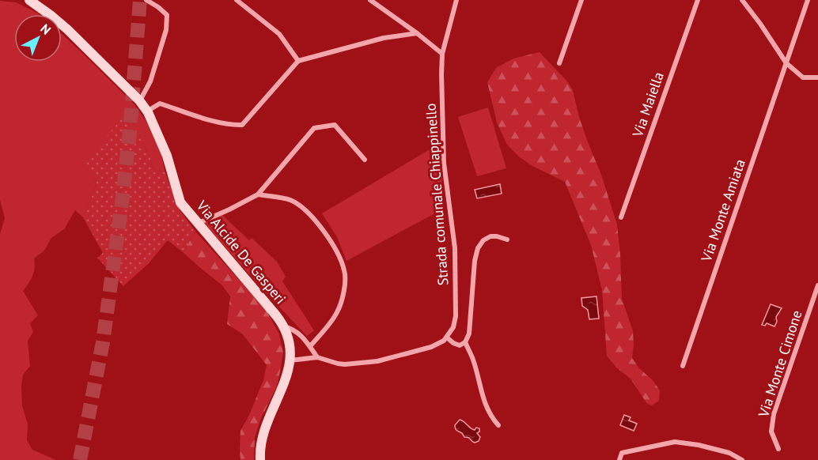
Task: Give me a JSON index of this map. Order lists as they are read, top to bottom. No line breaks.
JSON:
{"streets":{"street":["Via Maiella","Strada comunale Chiappinello","Via Monte Amiata","Via Alcide De Gasperi","Via Monte Cimone"]},"north":"top right"}
